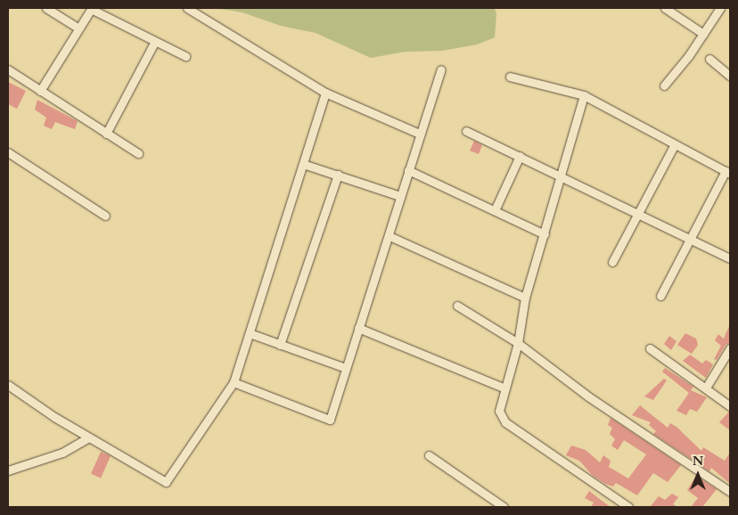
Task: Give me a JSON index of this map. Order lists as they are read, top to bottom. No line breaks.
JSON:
{"north":"top"}
